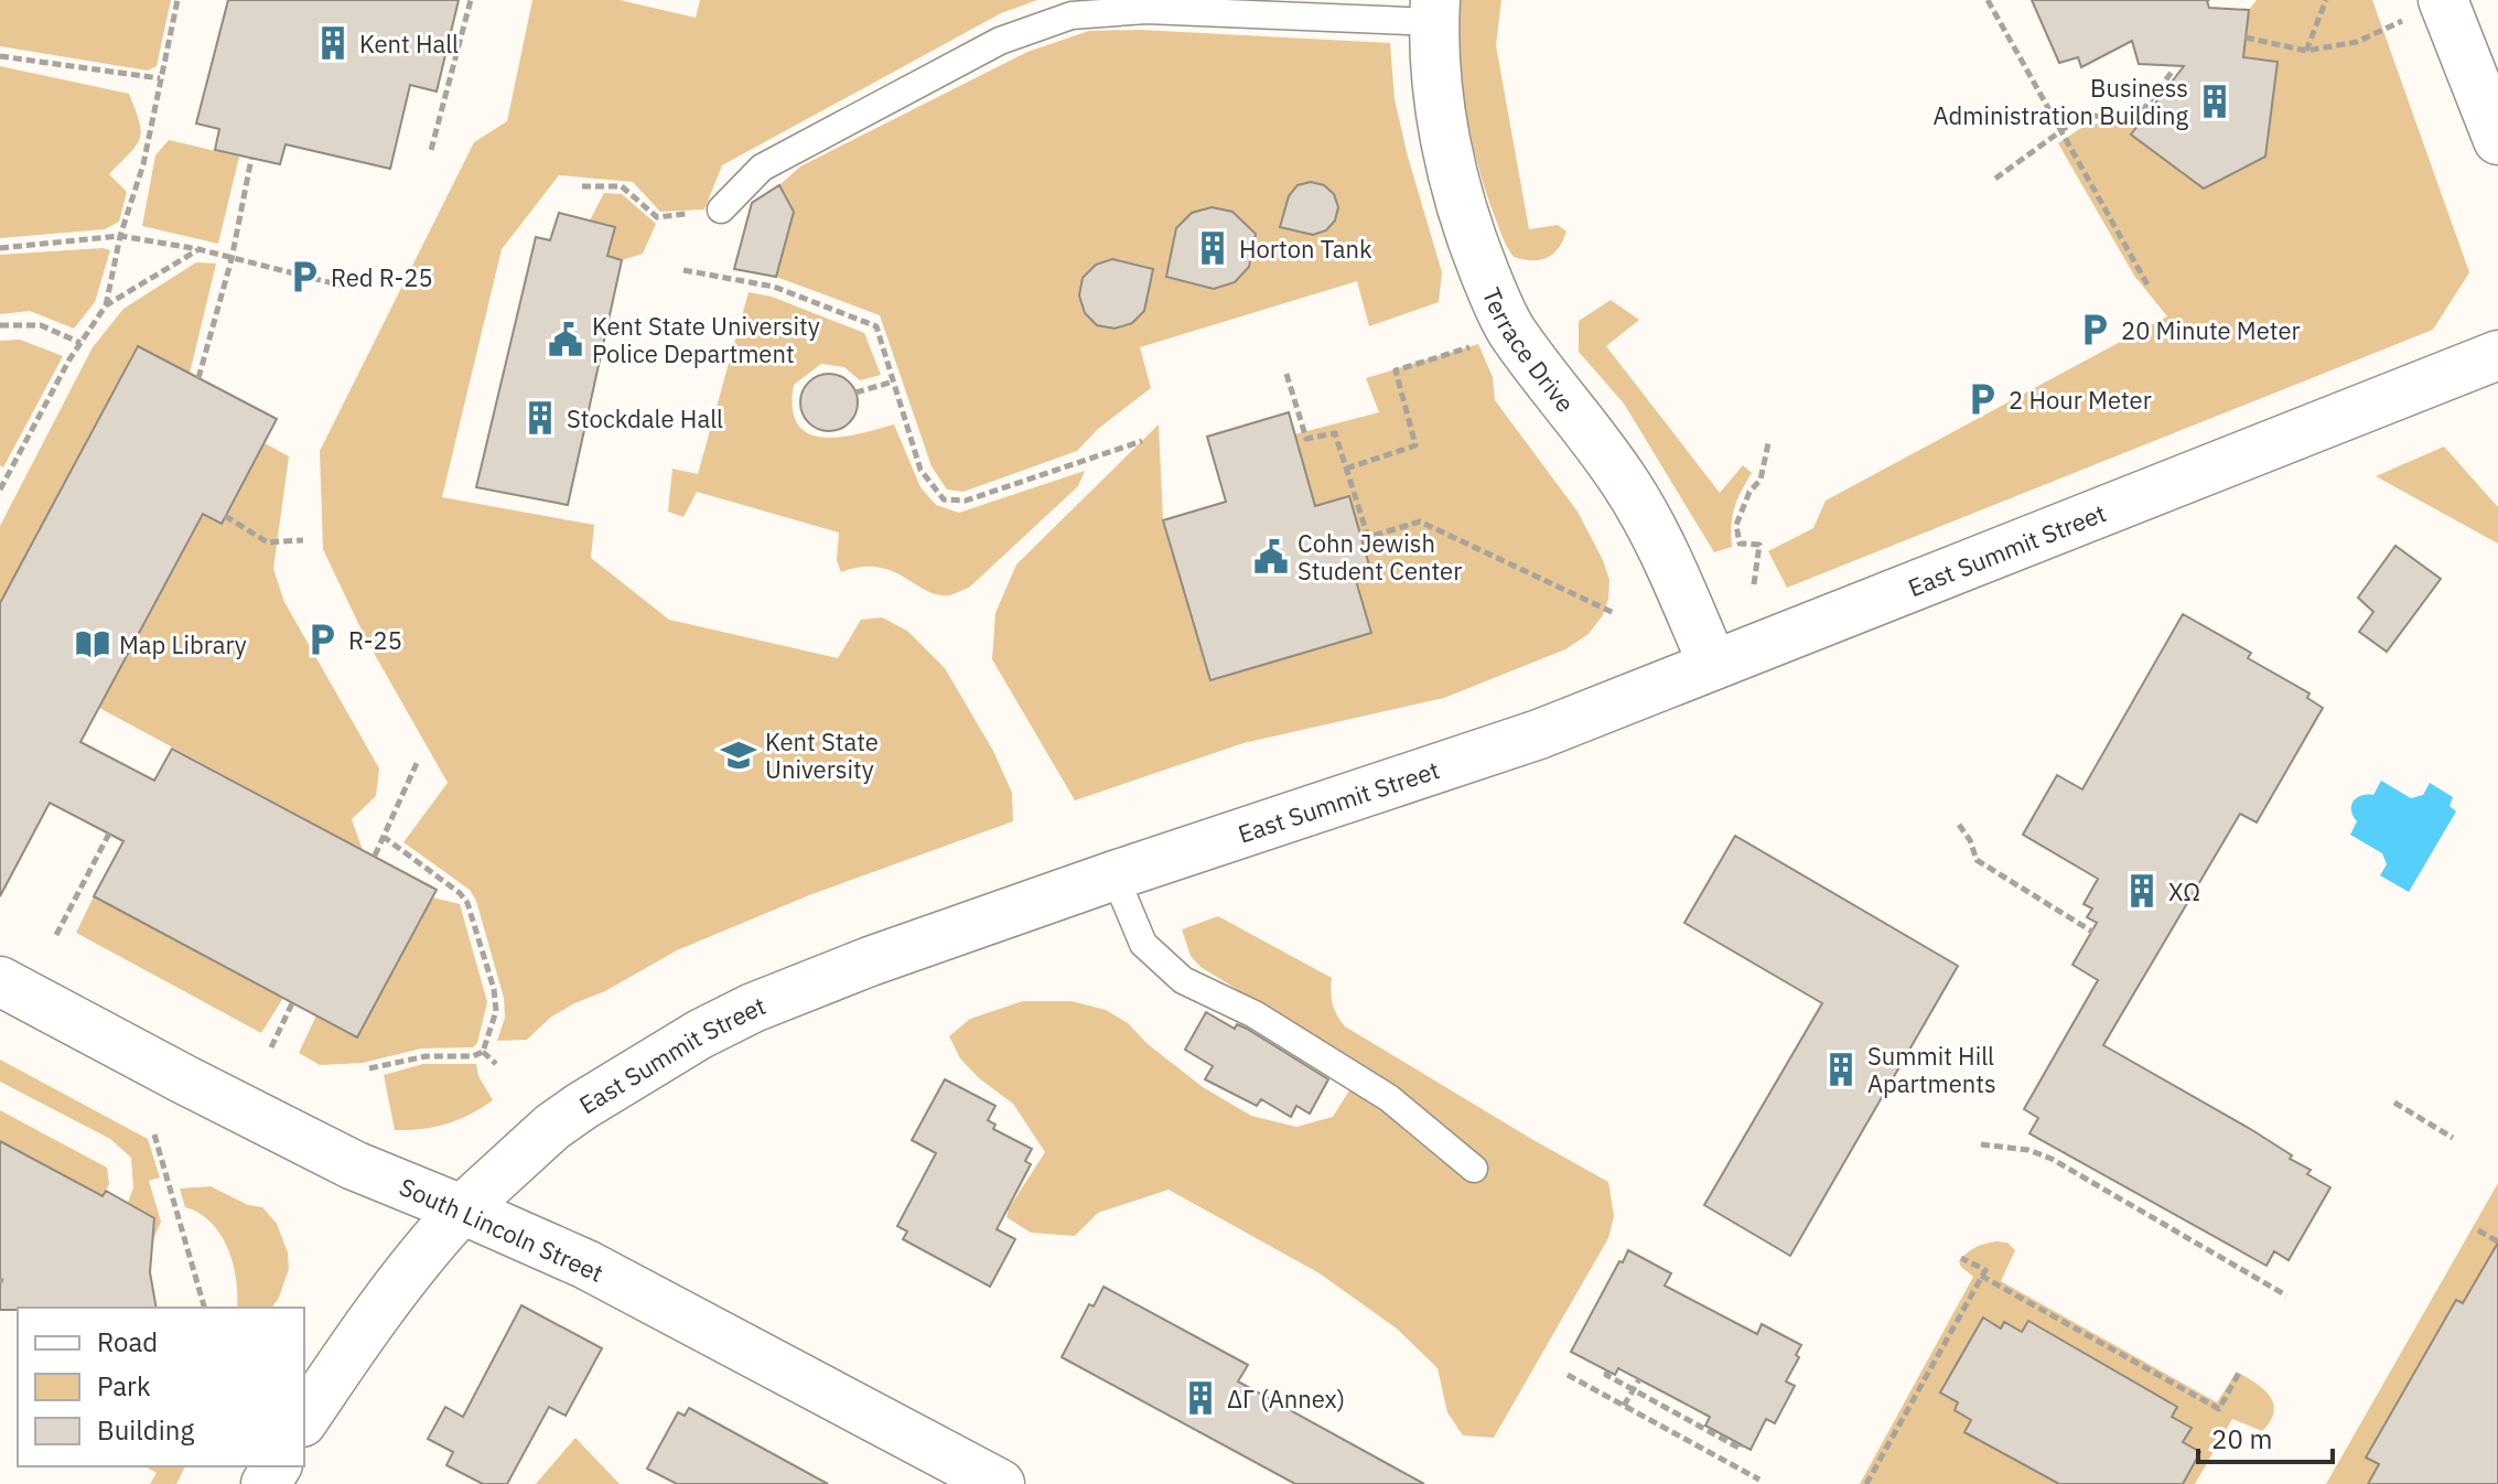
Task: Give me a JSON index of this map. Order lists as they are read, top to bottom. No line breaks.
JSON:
{"streets":{"main road":["Terrace Drive","East Summit Street","South Lincoln Street"]},"crossings":[["Terrace Drive","East Summit Street"],["East Summit Street","South Lincoln Street"]],"places":{"building":["Kent Hall","Business Administration Building","Horton Tank","Stockdale Hall","ΧΩ","Summit Hill Apartments","ΔΓ (Annex)"],"parking":["Red R-25","20 Minute Meter","2 Hour Meter","R-25"],"public building":["Kent State University Police Department","Cohn Jewish Student Center"],"library":["Map Library"],"school or university":["Kent State University"]},"legend":["Road","Park","Building"],"scale_bar":"20 m"}
